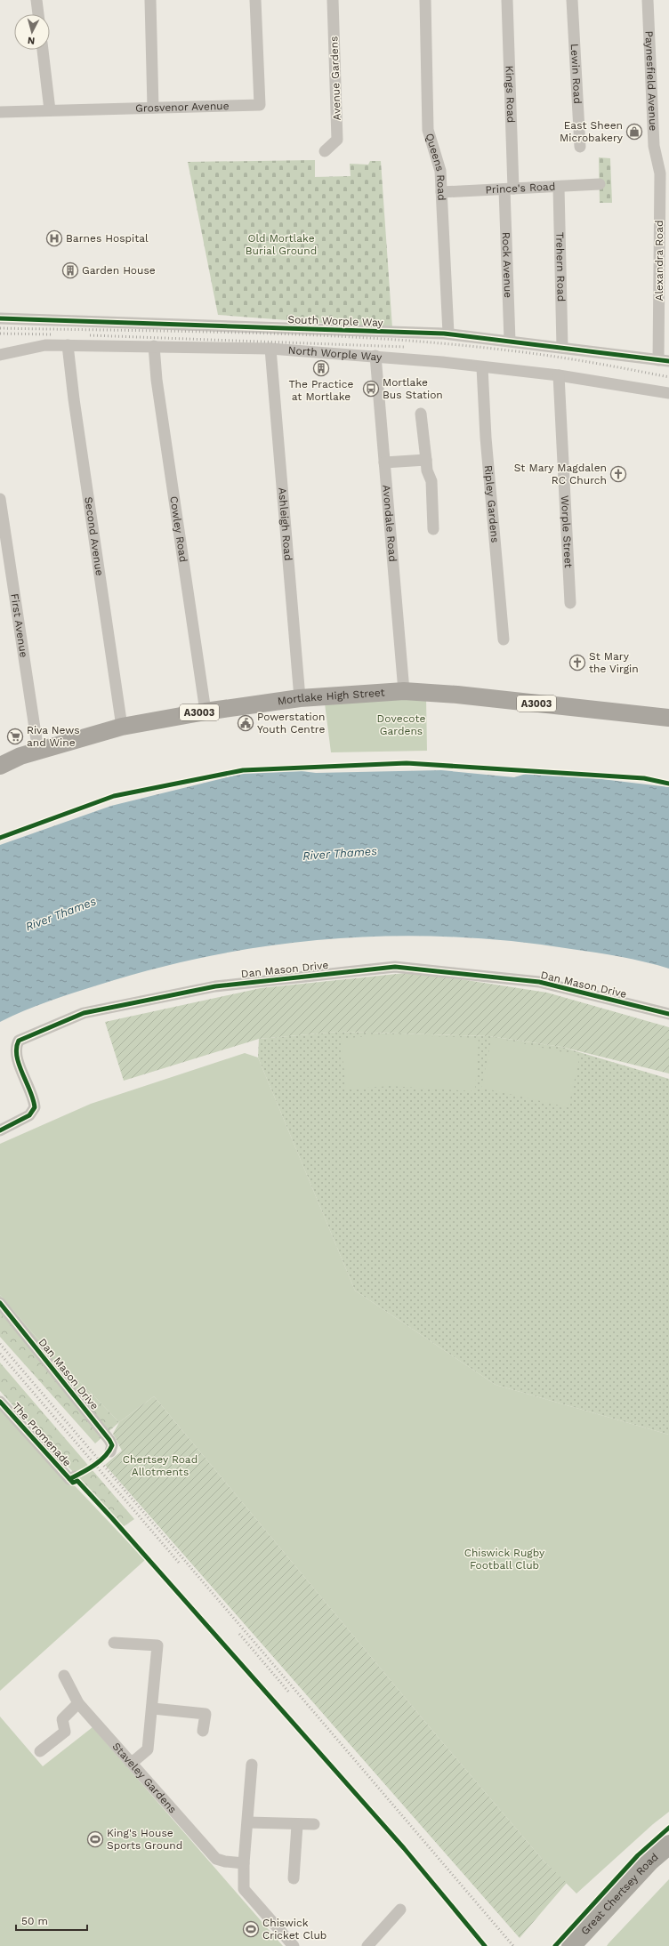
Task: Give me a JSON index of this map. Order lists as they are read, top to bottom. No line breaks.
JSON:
{"streets":{"highway":["Great Chertsey Road"],"main road":["Mortlake High Street","A3003"],"street":["Lewin Road","Avenue Gardens","Paynesfield Avenue","Kings Road","Grosvenor Avenue","Queens Road","Prince's Road","Alexandra Road","Rock Avenue","Trehern Road","South Worple Way","North Worple Way","Ripley Gardens","Avondale Road","Ashleigh Road","Cowley Road","Worple Street","Second Avenue","First Avenue","Dan Mason Drive","The Promenade","Staveley Gardens"]},"crossings":[["Paynesfield Avenue","Alexandra Road"],["Kings Road","Prince's Road"],["Kings Road","Rock Avenue"],["Queens Road","Prince's Road"],["Queens Road","South Worple Way"],["Prince's Road","Rock Avenue"],["Prince's Road","Trehern Road"],["Alexandra Road","South Worple Way"],["Rock Avenue","South Worple Way"],["Trehern Road","South Worple Way"],["North Worple Way","Ripley Gardens"],["North Worple Way","Avondale Road"],["North Worple Way","Ashleigh Road"],["North Worple Way","Cowley Road"],["North Worple Way","Worple Street"],["North Worple Way","Second Avenue"],["Avondale Road","Mortlake High Street"],["Ashleigh Road","Mortlake High Street"],["Cowley Road","Mortlake High Street"],["Second Avenue","Mortlake High Street"],["First Avenue","Mortlake High Street"]],"water":["River Thames"],"parks":["Old Mortlake Burial Ground","Dovecote Gardens","Chertsey Road Allotments","Chiswick Rugby Football Club"],"places":{"shop":["East Sheen Microbakery"],"hospital":["Barnes Hospital"],"building":["Garden House","The Practice at Mortlake"],"bus stop":["Mortlake Bus Station"],"church":["St Mary Magdalen RC Church","St Mary the Virgin"],"public building":["Powerstation Youth Centre"],"supermarket":["Riva News and Wine"],"sports":["King's House Sports Ground","Chiswick Cricket Club"]},"scale_bar":"50 m","north":"bottom"}
